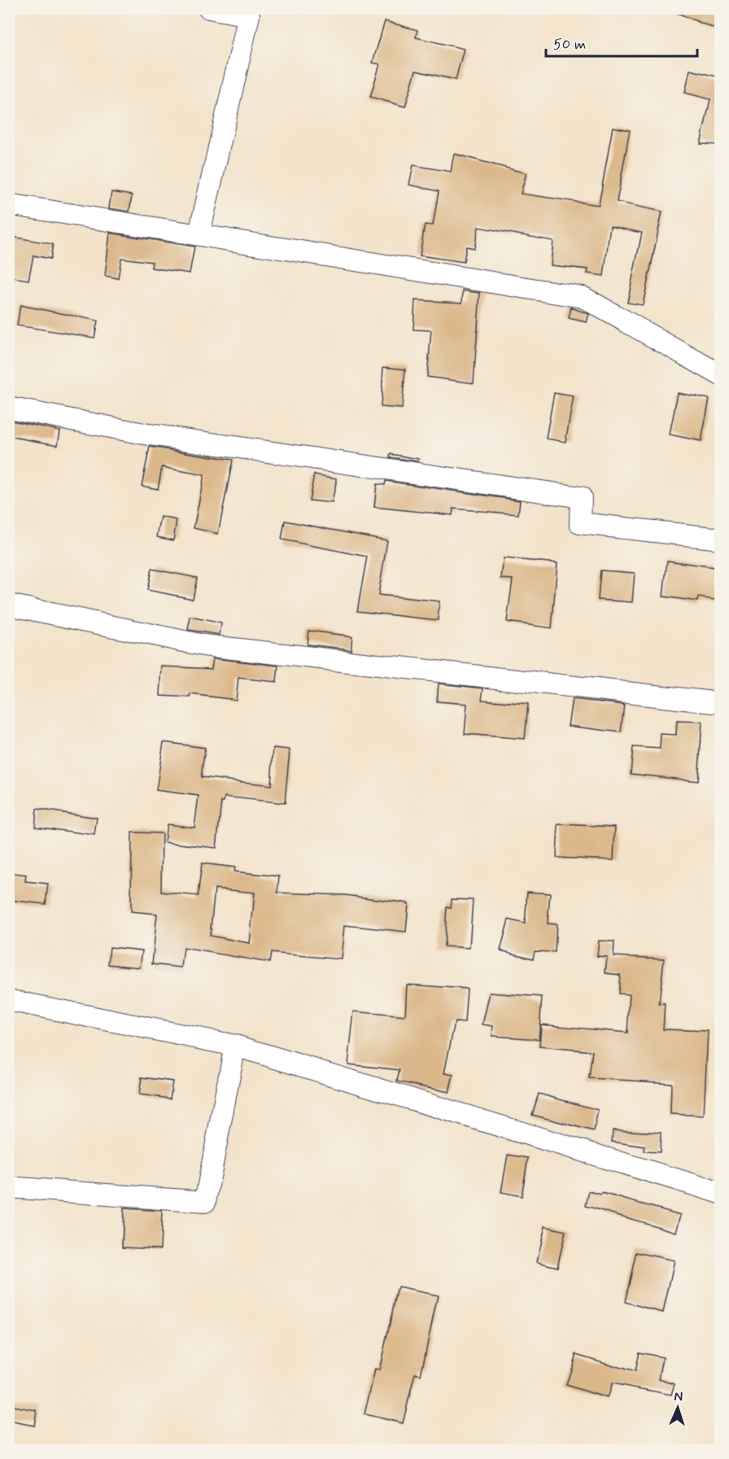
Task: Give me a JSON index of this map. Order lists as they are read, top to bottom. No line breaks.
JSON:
{"scale_bar":"50 m","north":"top"}
